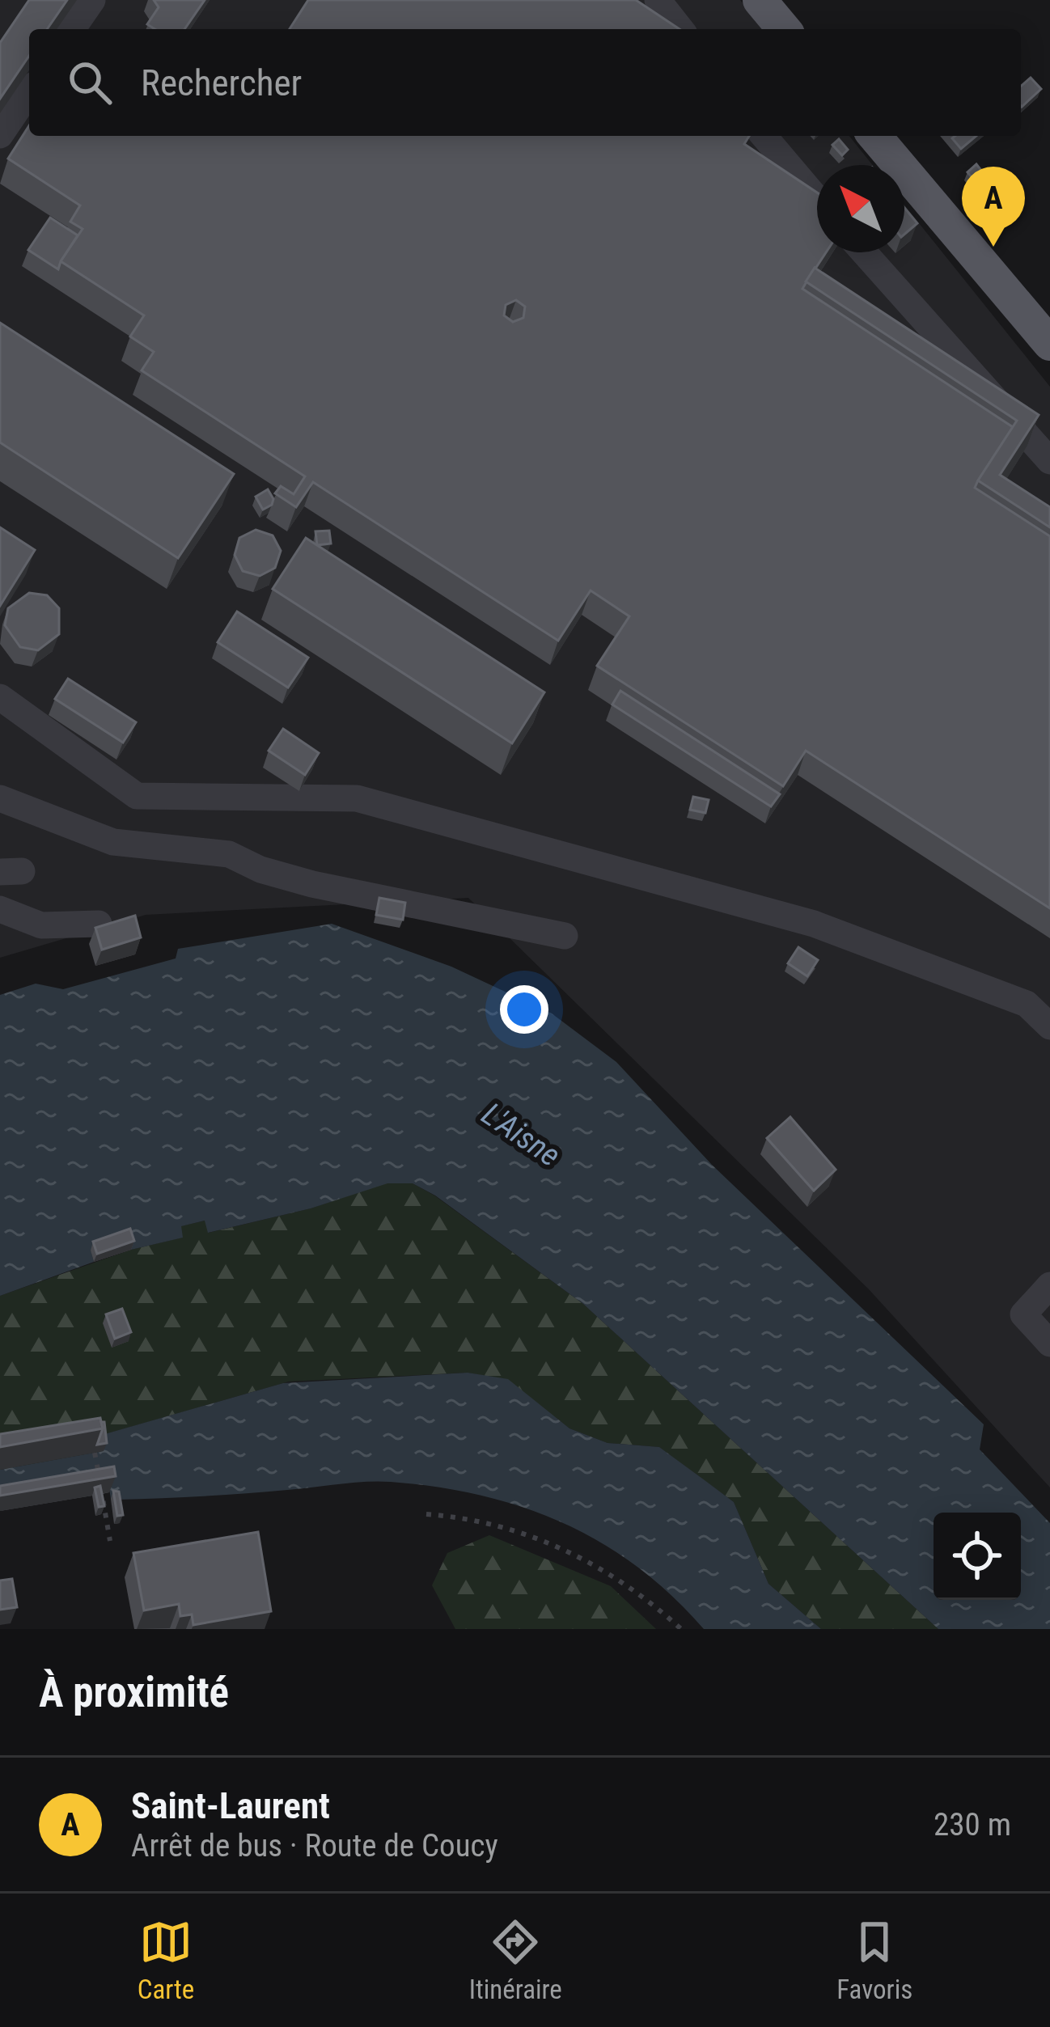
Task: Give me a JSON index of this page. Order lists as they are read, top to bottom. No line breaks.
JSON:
{"water":["L'Aisne"],"north":"top left","page":{"search":"Rechercher","pins":"A","heading":"À proximité","list":[{"mark":"A","name":"Saint-Laurent","note":"Arrêt de bus · Route de Coucy","value":"230 m"}],"nav":["Carte","Itinéraire","Favoris"]}}
